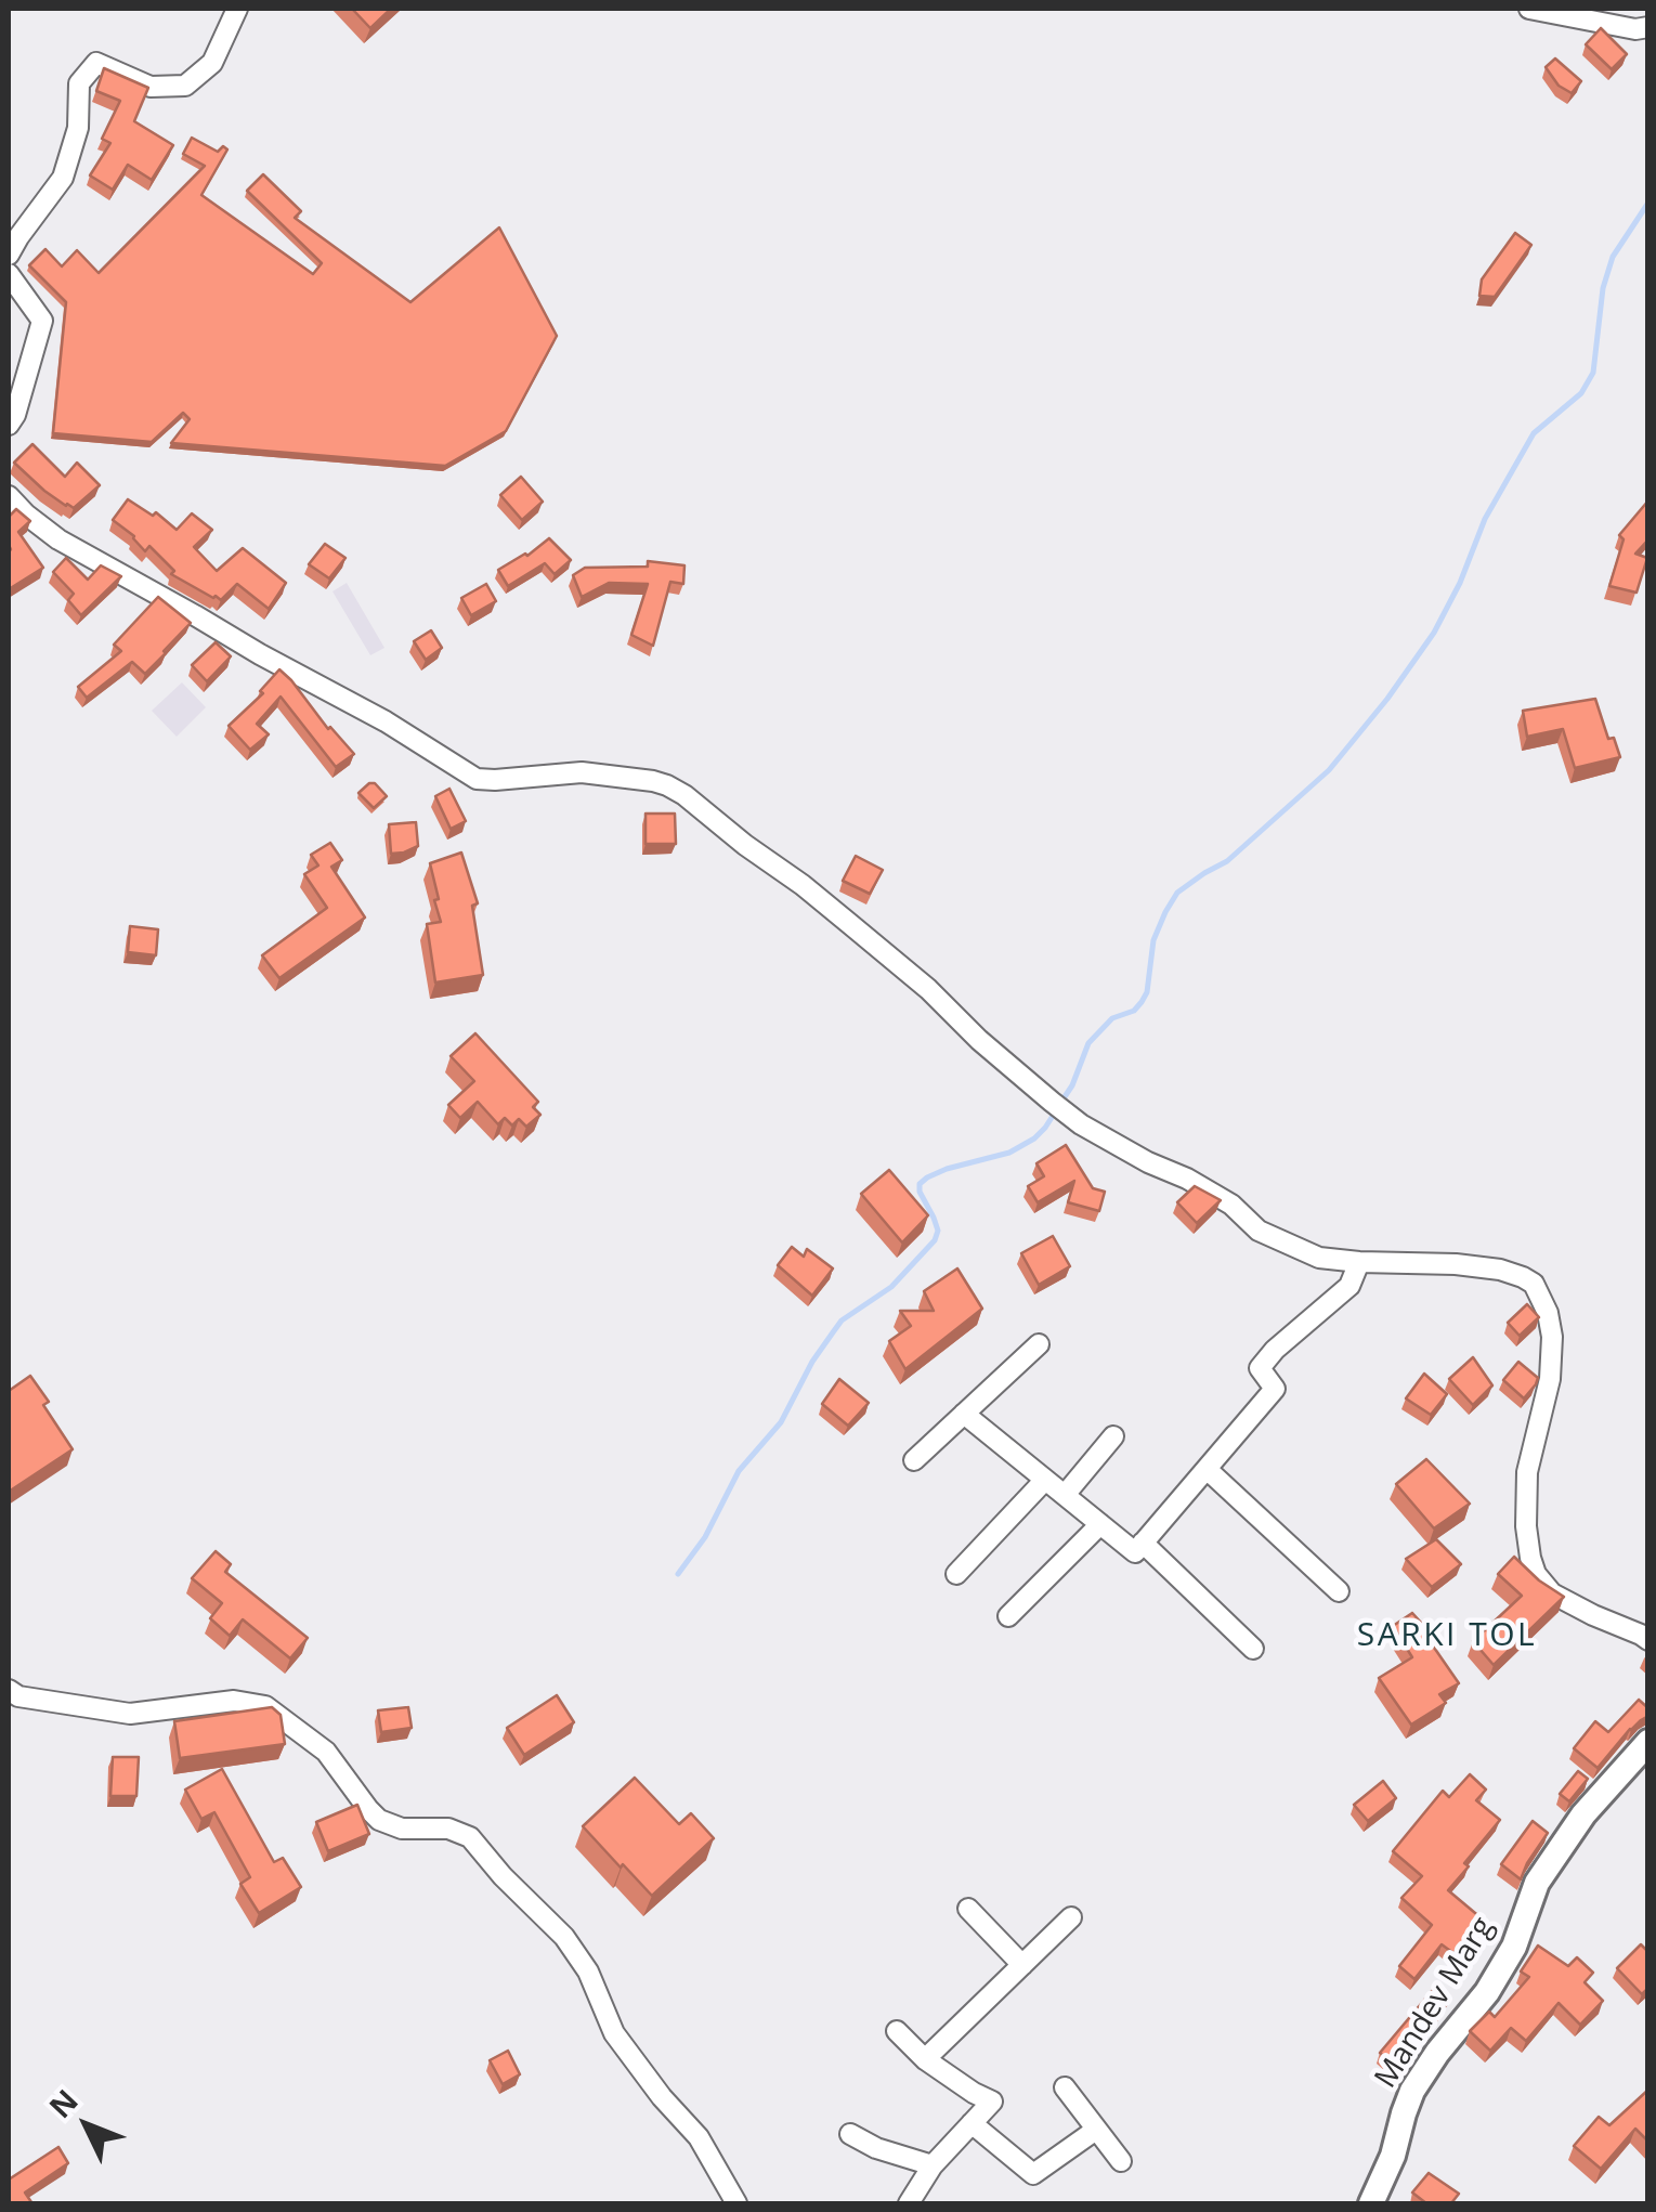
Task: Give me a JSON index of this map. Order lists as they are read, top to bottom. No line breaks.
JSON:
{"streets":{"main road":["Mandev Marg"]},"districts":["SARKI TOL"],"north":"top left"}
